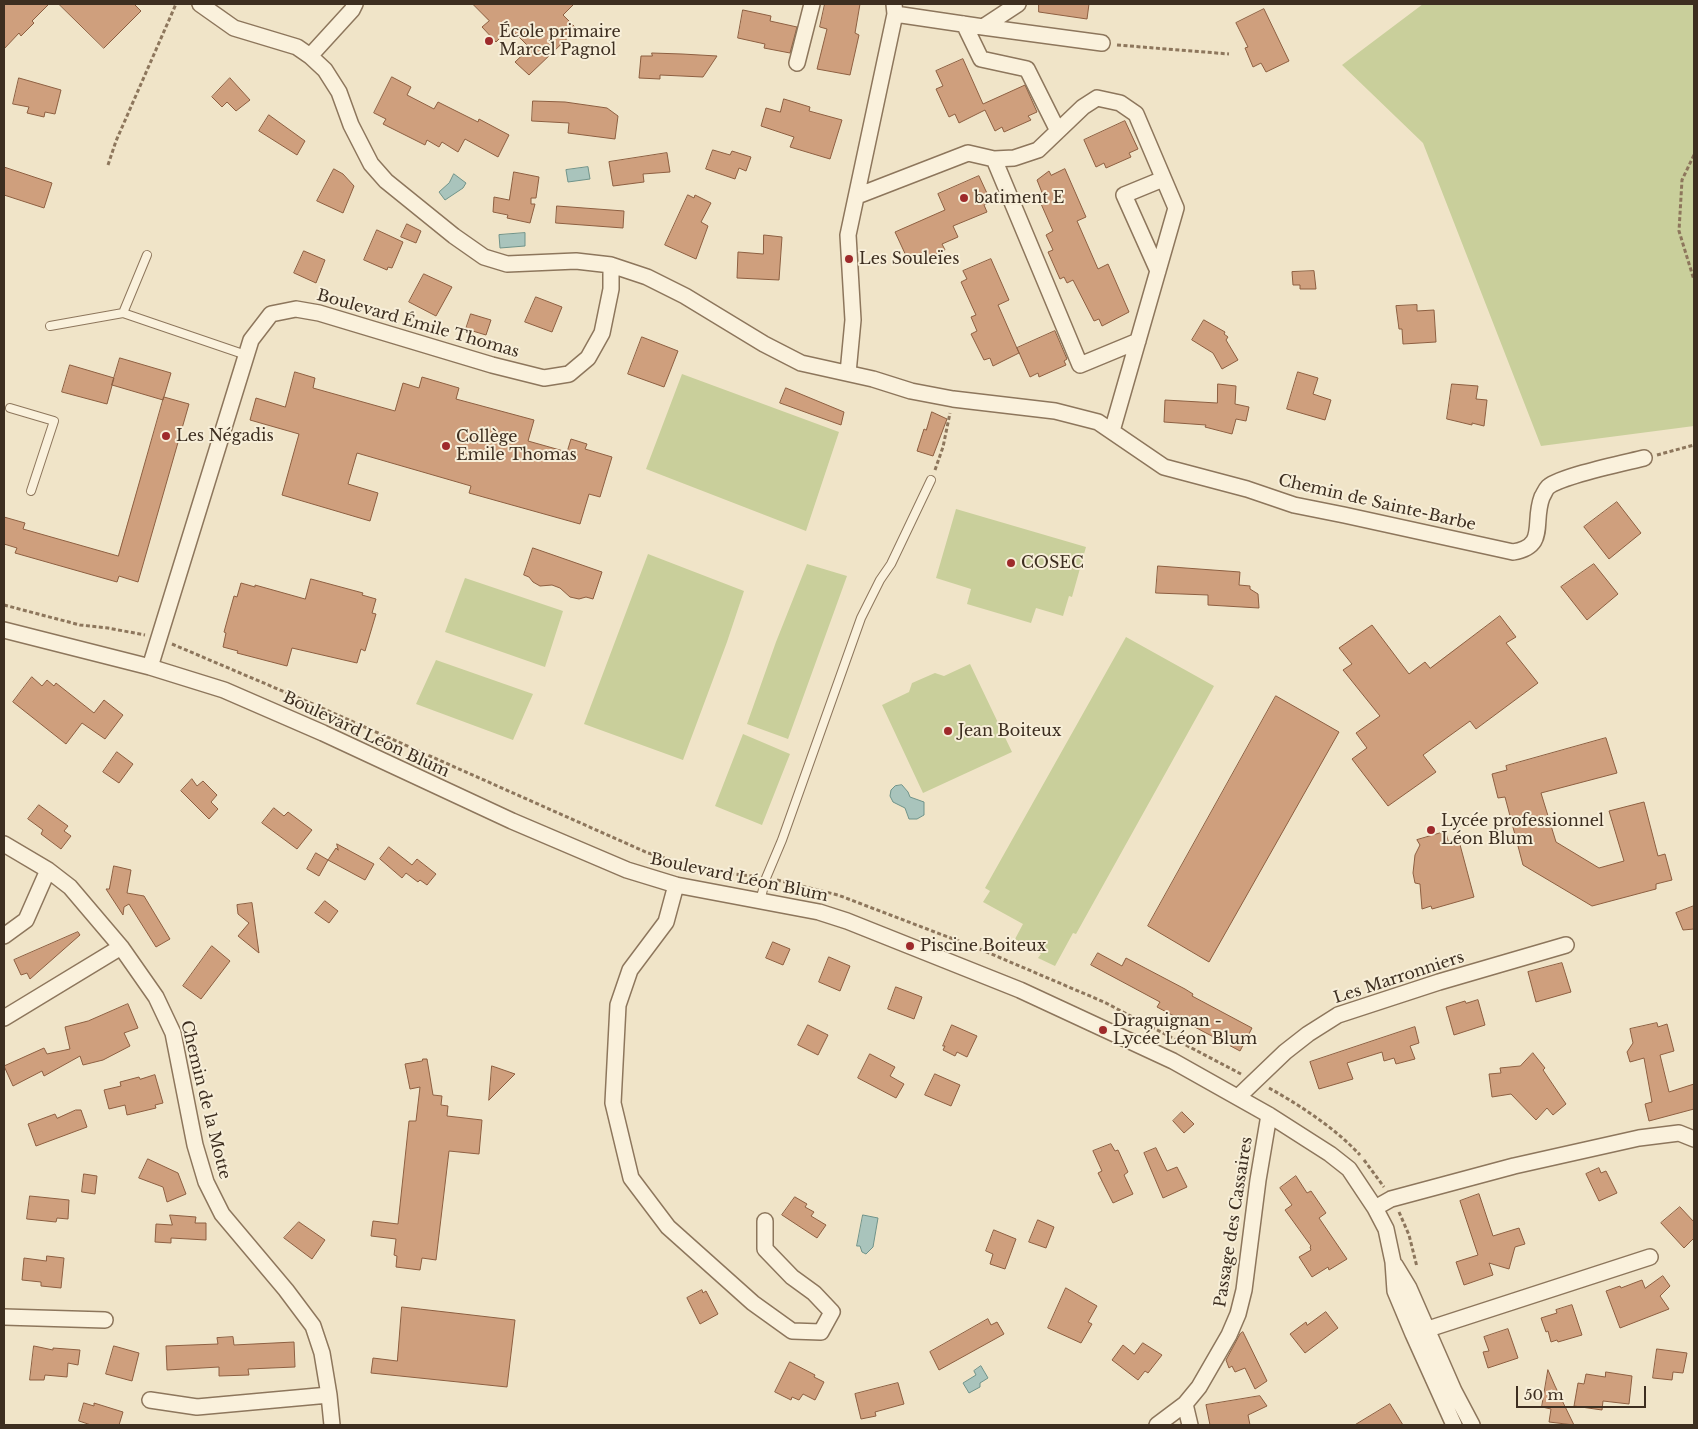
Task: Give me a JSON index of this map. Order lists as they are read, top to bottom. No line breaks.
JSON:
{"streets":{"street":["Boulevard Émile Thomas","Chemin de Sainte-Barbe","Boulevard Léon Blum","Les Marronniers","Chemin de la Motte","Passage des Cassaires"]},"crossings":[["Boulevard Émile Thomas","Chemin de Sainte-Barbe"],["Boulevard Émile Thomas","Boulevard Léon Blum"],["Boulevard Léon Blum","Les Marronniers"],["Boulevard Léon Blum","Passage des Cassaires"]],"places":["École primaire Marcel Pagnol","batiment E","Les Souleïes","Les Négadis","Collège Emile Thomas","COSEC","Jean Boiteux","Lycée professionnel Léon Blum","Piscine Boiteux","Draguignan - Lycée Léon Blum"],"scale_bar":"50 m"}
